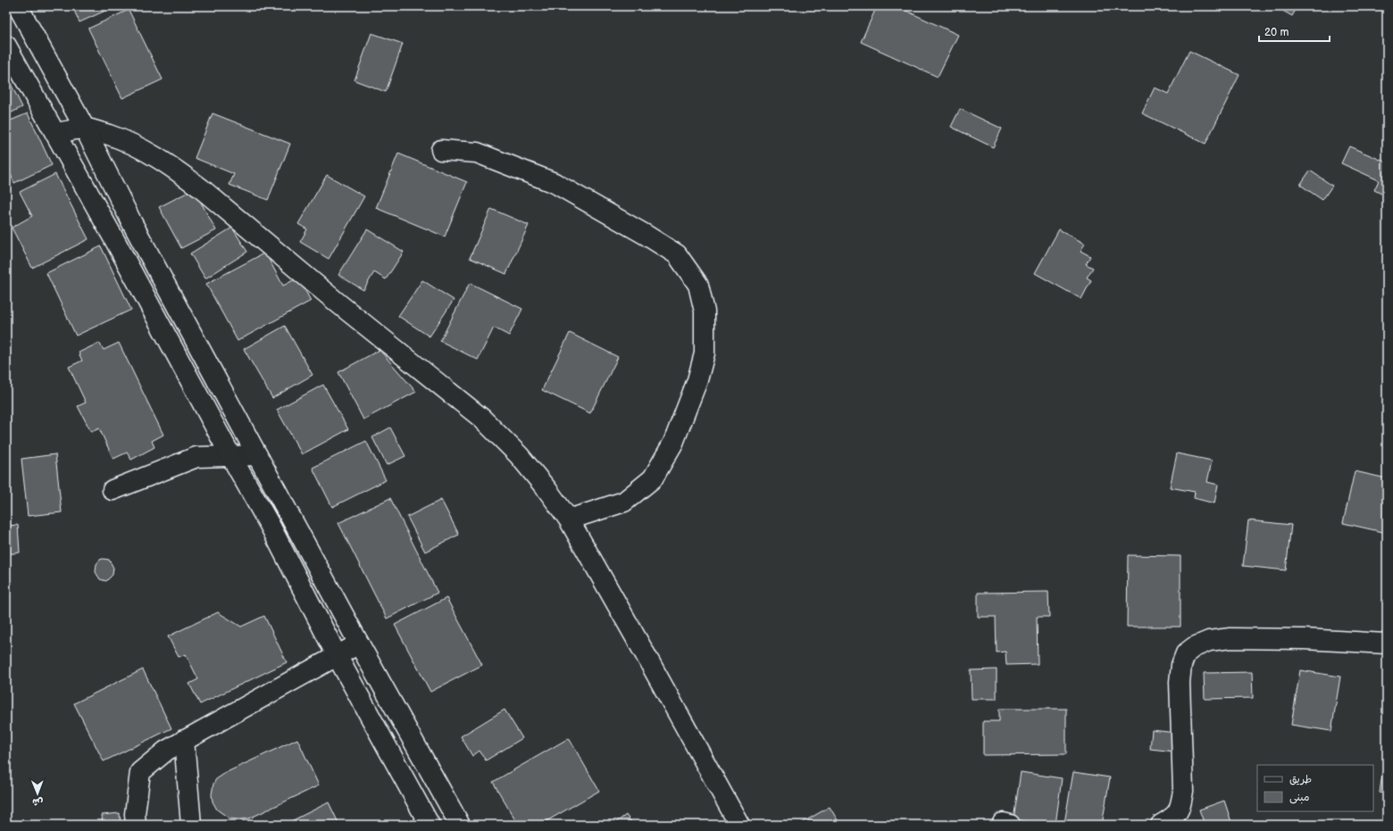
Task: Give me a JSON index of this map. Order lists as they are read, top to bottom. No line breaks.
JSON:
{"legend":["طريق","مبنى"],"scale_bar":"20 m","north":"bottom"}
